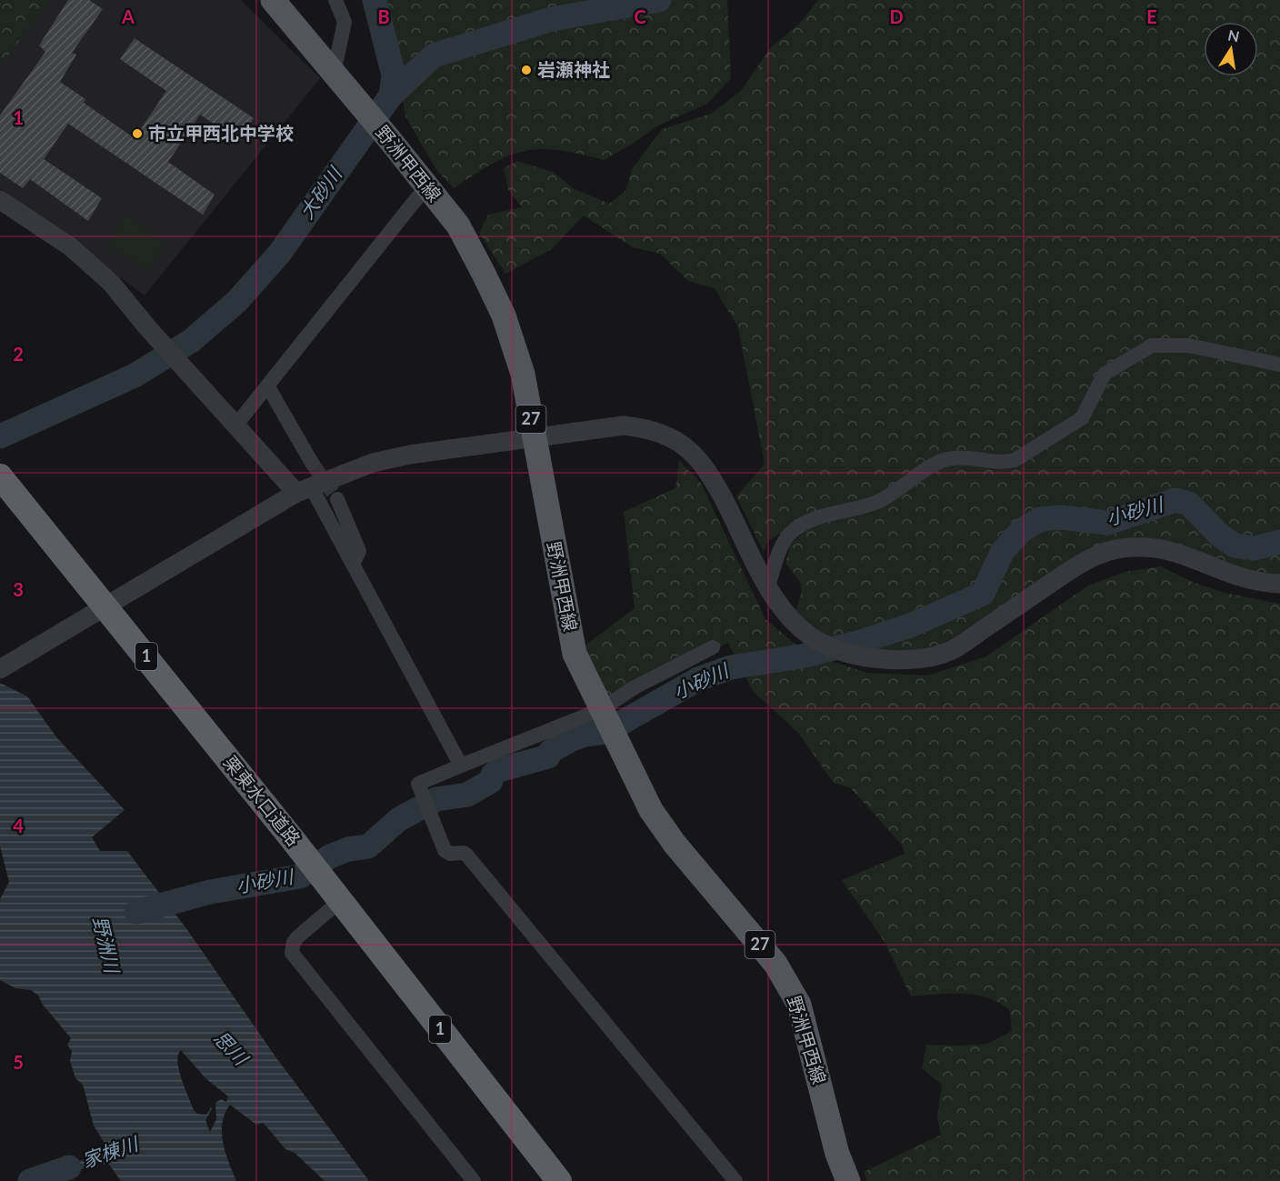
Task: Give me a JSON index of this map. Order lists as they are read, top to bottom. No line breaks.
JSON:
{"streets":{"highway":["1","栗東水口道路"],"main road":["野洲甲西線","27"]},"water":["大砂川","小砂川","野洲川","思川","家棟川"],"places":["岩瀬神社","市立甲西北中学校"],"north":"top","grid":{"columns":["A","B","C","D","E"],"rows":["1","2","3","4","5"]}}
